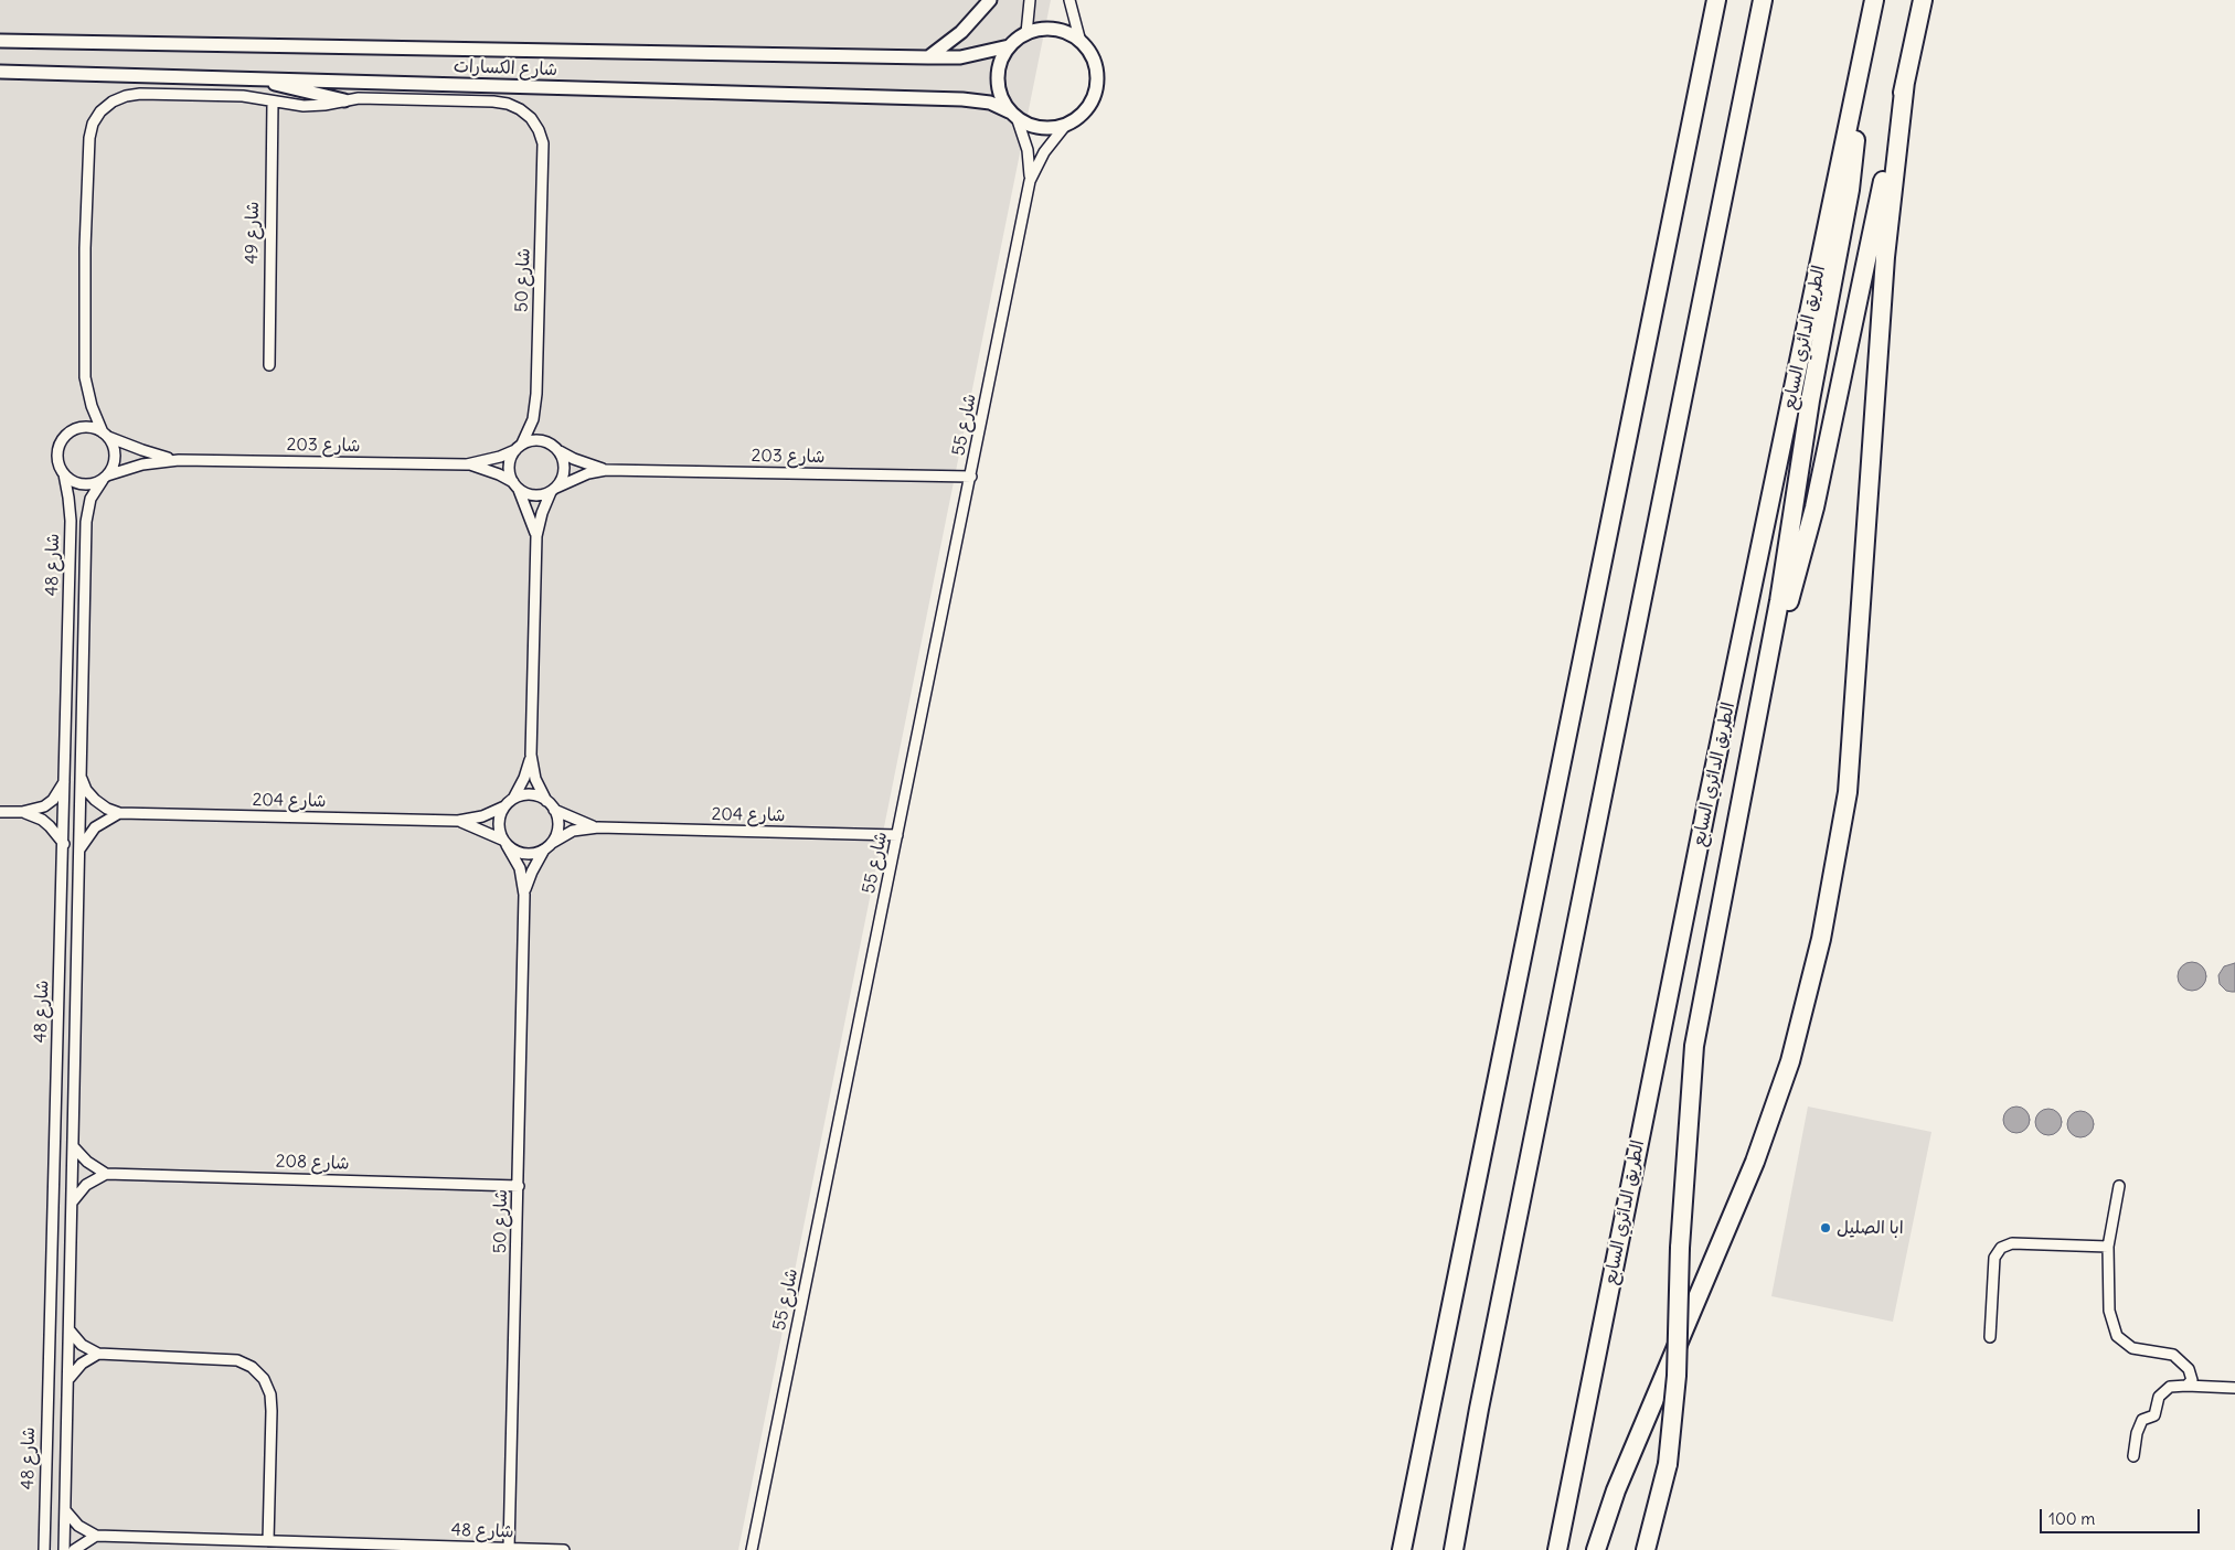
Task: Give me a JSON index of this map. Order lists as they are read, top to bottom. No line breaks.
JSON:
{"streets":{"highway":["الطريق الدائري السابع"],"street":["شارع الكسارات","شارع 49","شارع 50","شارع 55","شارع 203","شارع 48","شارع 204","شارع 208"]},"crossings":[["شارع الكسارات","شارع 49"],["شارع الكسارات","شارع 50"],["شارع الكسارات","شارع 55"],["شارع الكسارات","شارع 203"],["شارع الكسارات","شارع 48"],["شارع 50","شارع 203"],["شارع 50","شارع 48"],["شارع 50","شارع 204"],["شارع 50","شارع 208"],["شارع 55","شارع 203"],["شارع 55","شارع 204"],["شارع 203","شارع 48"],["شارع 48","شارع 204"]],"places":["ابا الصليل"],"scale_bar":"100 m"}
